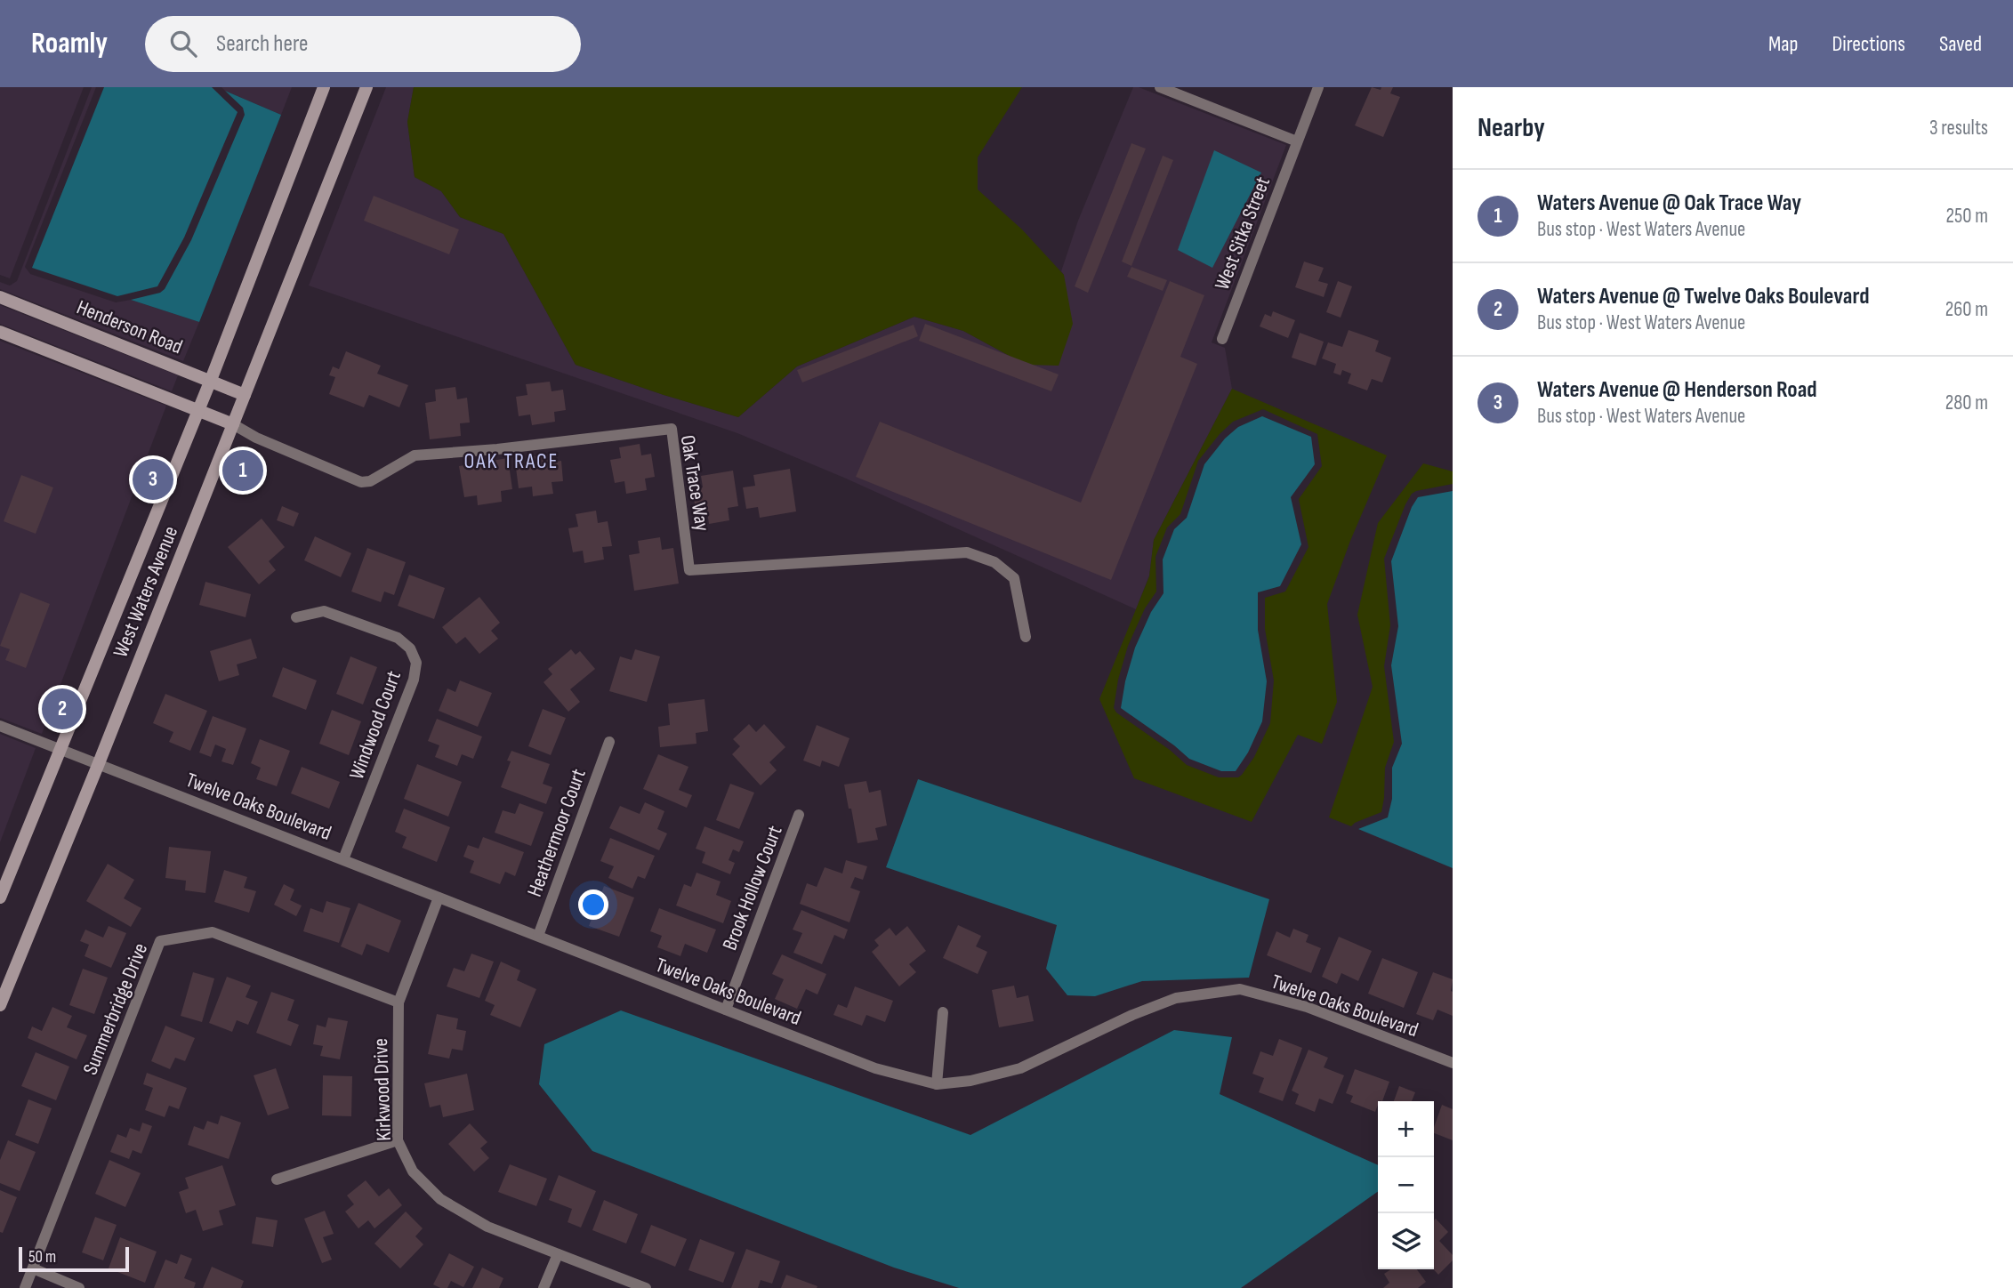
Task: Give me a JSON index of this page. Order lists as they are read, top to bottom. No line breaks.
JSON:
{"streets":{"main road":["Henderson Road","West Waters Avenue"],"street":["West Sitka Street","Oak Trace Way","Windwood Court","Twelve Oaks Boulevard","Heathermoor Court","Brook Hollow Court","Summerbridge Drive","Kirkwood Drive"]},"crossings":[["Henderson Road","West Waters Avenue"],["Oak Trace Way","West Waters Avenue"],["West Waters Avenue","Twelve Oaks Boulevard"],["Windwood Court","Twelve Oaks Boulevard"],["Twelve Oaks Boulevard","Heathermoor Court"],["Twelve Oaks Boulevard","Brook Hollow Court"],["Twelve Oaks Boulevard","Kirkwood Drive"],["Summerbridge Drive","Kirkwood Drive"]],"districts":["OAK TRACE"],"scale_bar":"50 m","page":{"header":"Roamly","search":"Search here","nav":["Map","Directions","Saved"],"heading":["Nearby","3 results"],"list":[{"mark":"1","name":"Waters Avenue @ Oak Trace Way","note":"Bus stop · West Waters Avenue","value":"250 m"},{"mark":"2","name":"Waters Avenue @ Twelve Oaks Boulevard","note":"Bus stop · West Waters Avenue","value":"260 m"},{"mark":"3","name":"Waters Avenue @ Henderson Road","note":"Bus stop · West Waters Avenue","value":"280 m"}],"pins":["1","3","2"],"map_buttons":["+","−"],"scale":"50 m"}}
